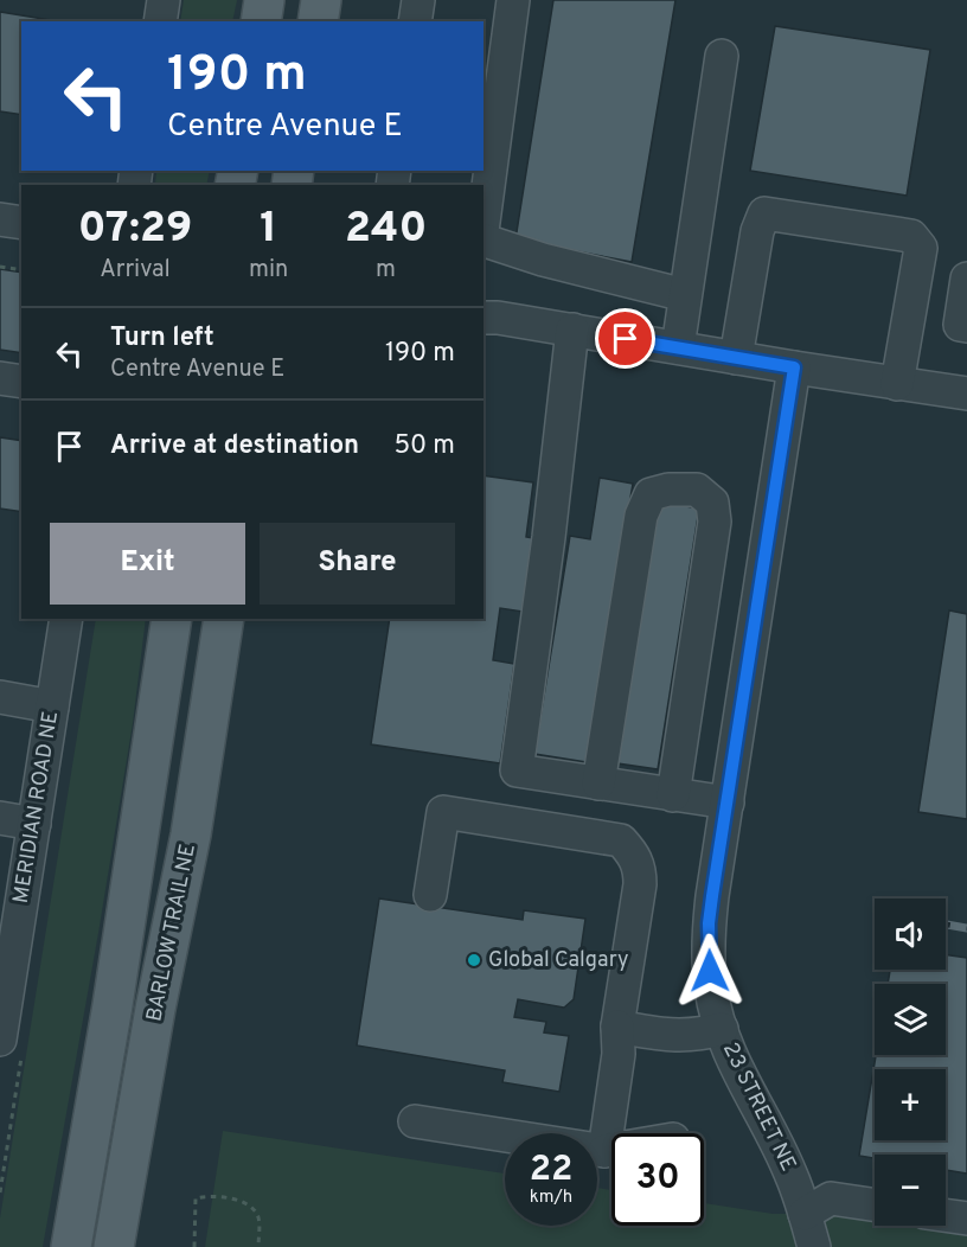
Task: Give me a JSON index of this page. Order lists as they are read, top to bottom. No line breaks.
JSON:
{"streets":{"main road":["BARLOW TRAIL NE"],"street":["MERIDIAN ROAD NE","23 STREET NE"]},"places":["Global Calgary"],"page":{"turn":["190 m","Centre Avenue E"],"eta":["07:29","Arrival","1","min","240","m"],"list":[{"name":"Turn left","note":"Centre Avenue E","value":"190 m"},{"name":"Arrive at destination","value":"50 m"}],"buttons":["Exit","Share"],"map_buttons":["+","−"],"speed":"22 km/h","limit":"30"}}
